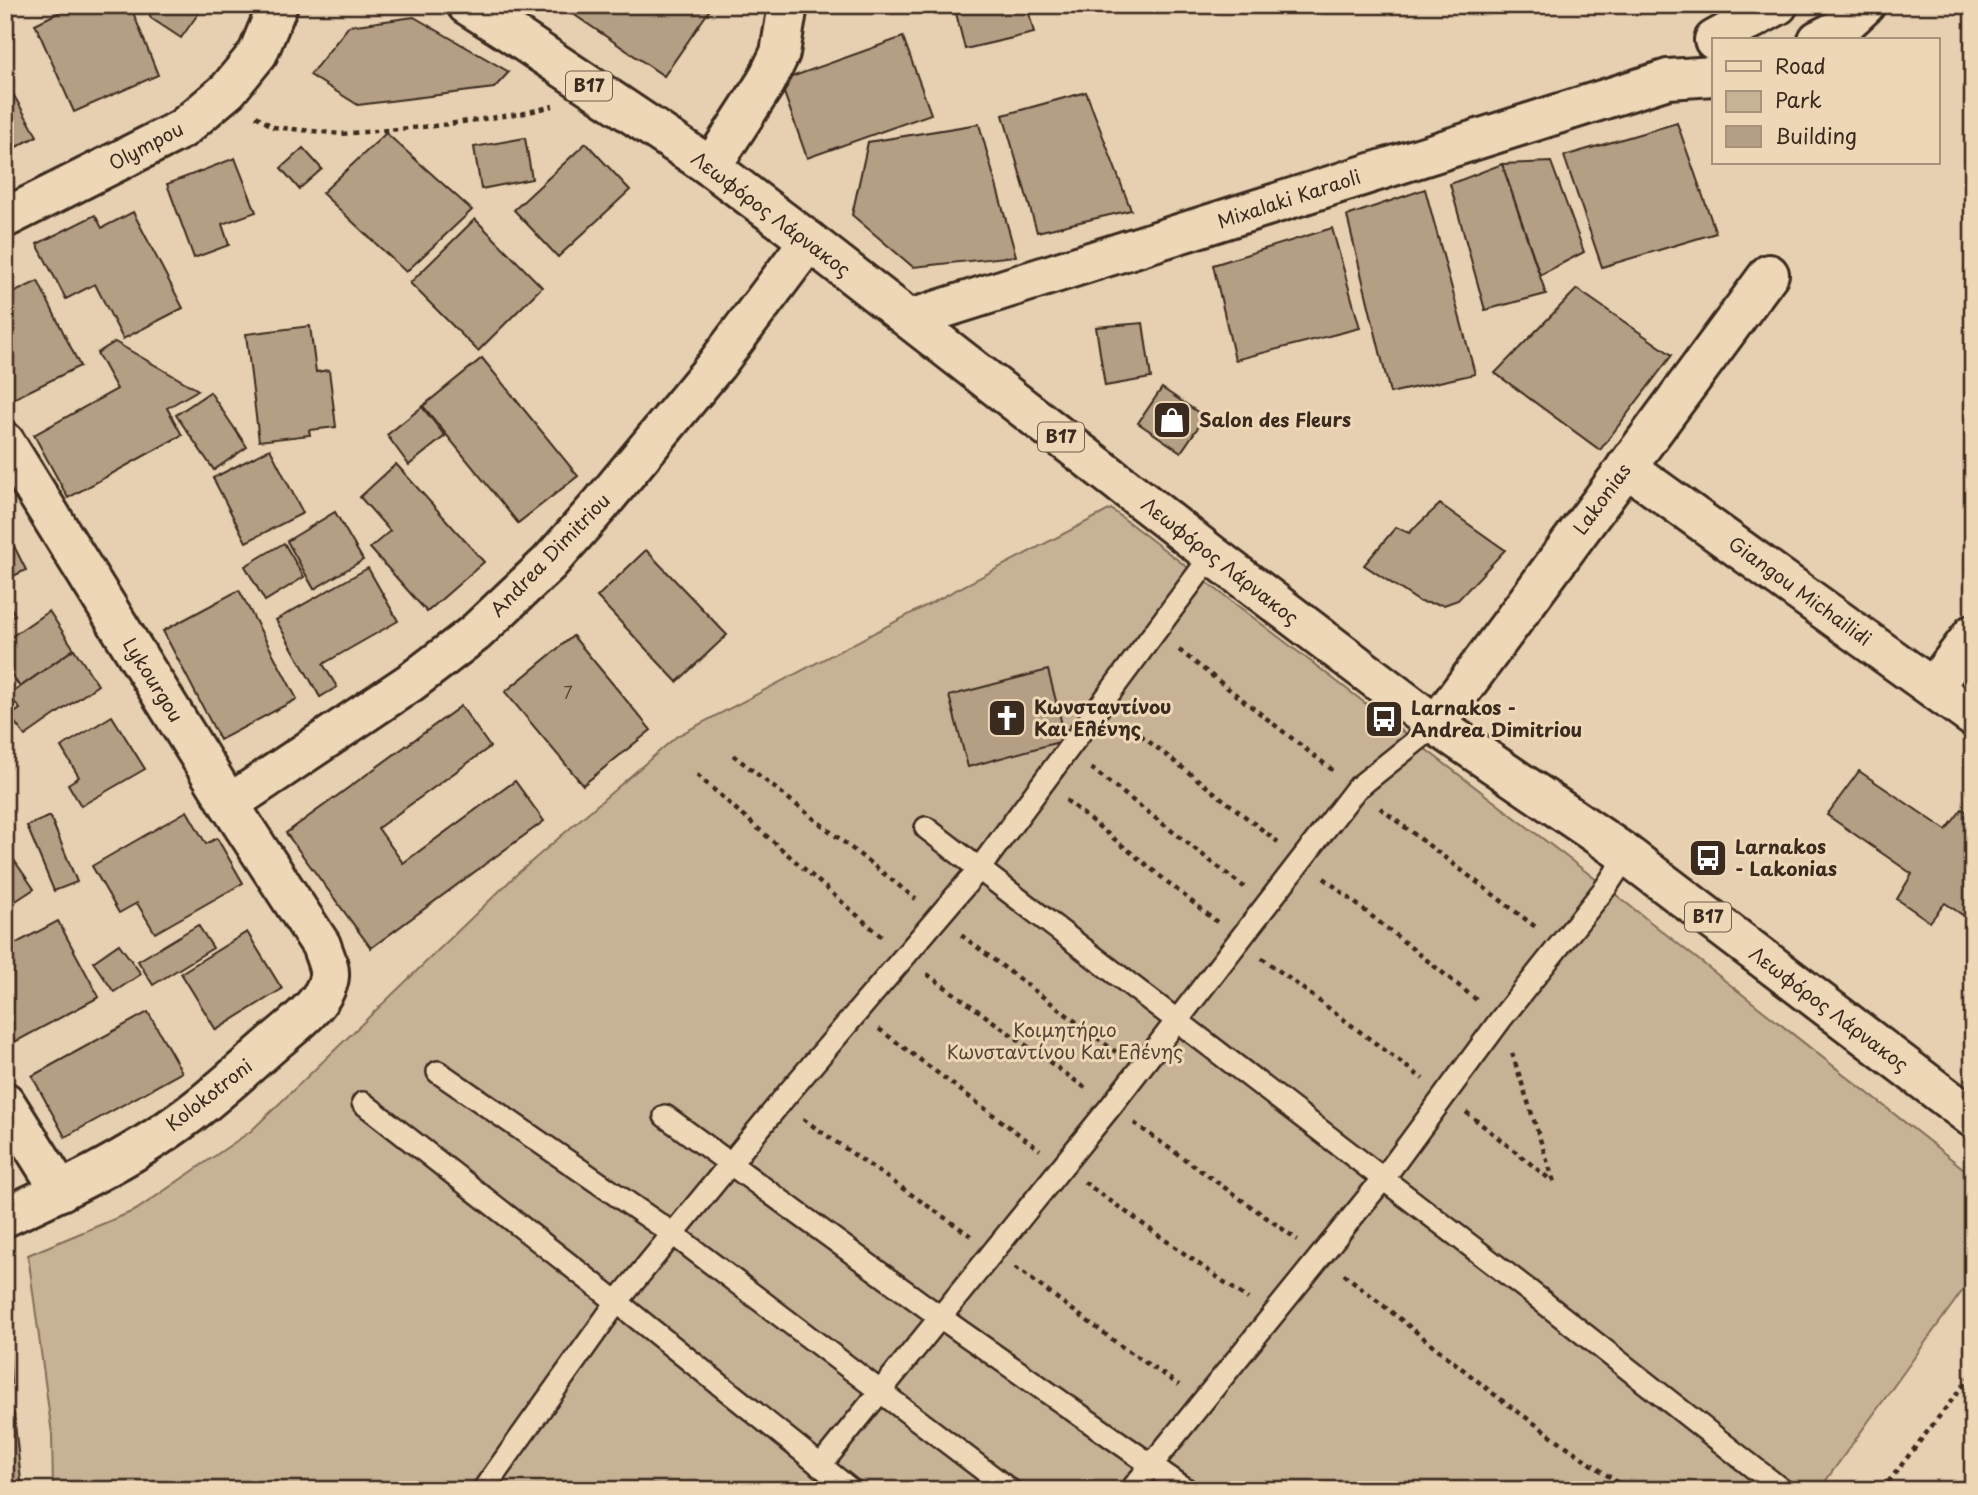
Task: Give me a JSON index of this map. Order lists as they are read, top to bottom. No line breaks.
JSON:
{"streets":{"street":["B17","Olympou","Mixalaki Karaoli","Λεωφόρος Λάρνακος","Lakonias","Andrea Dimitriou","Giangou Michailidi","Lykourgou","Kolokotroni"]},"crossings":[["Mixalaki Karaoli","Λεωφόρος Λάρνακος"],["Λεωφόρος Λάρνακος","Lakonias"],["Λεωφόρος Λάρνακος","Andrea Dimitriou"],["Lakonias","Giangou Michailidi"],["Andrea Dimitriou","Lykourgou"],["Lykourgou","Kolokotroni"]],"parks":["Κοιμητήριο Κωνσταντίνου Και Ελένης"],"places":{"shop":["Salon des Fleurs"],"church":["Κωνσταντίνου Και Ελένης"],"bus stop":["Larnakos - Andrea Dimitriou","Larnakos - Lakonias"]},"house_numbers":["7"],"legend":["Road","Park","Building"]}
